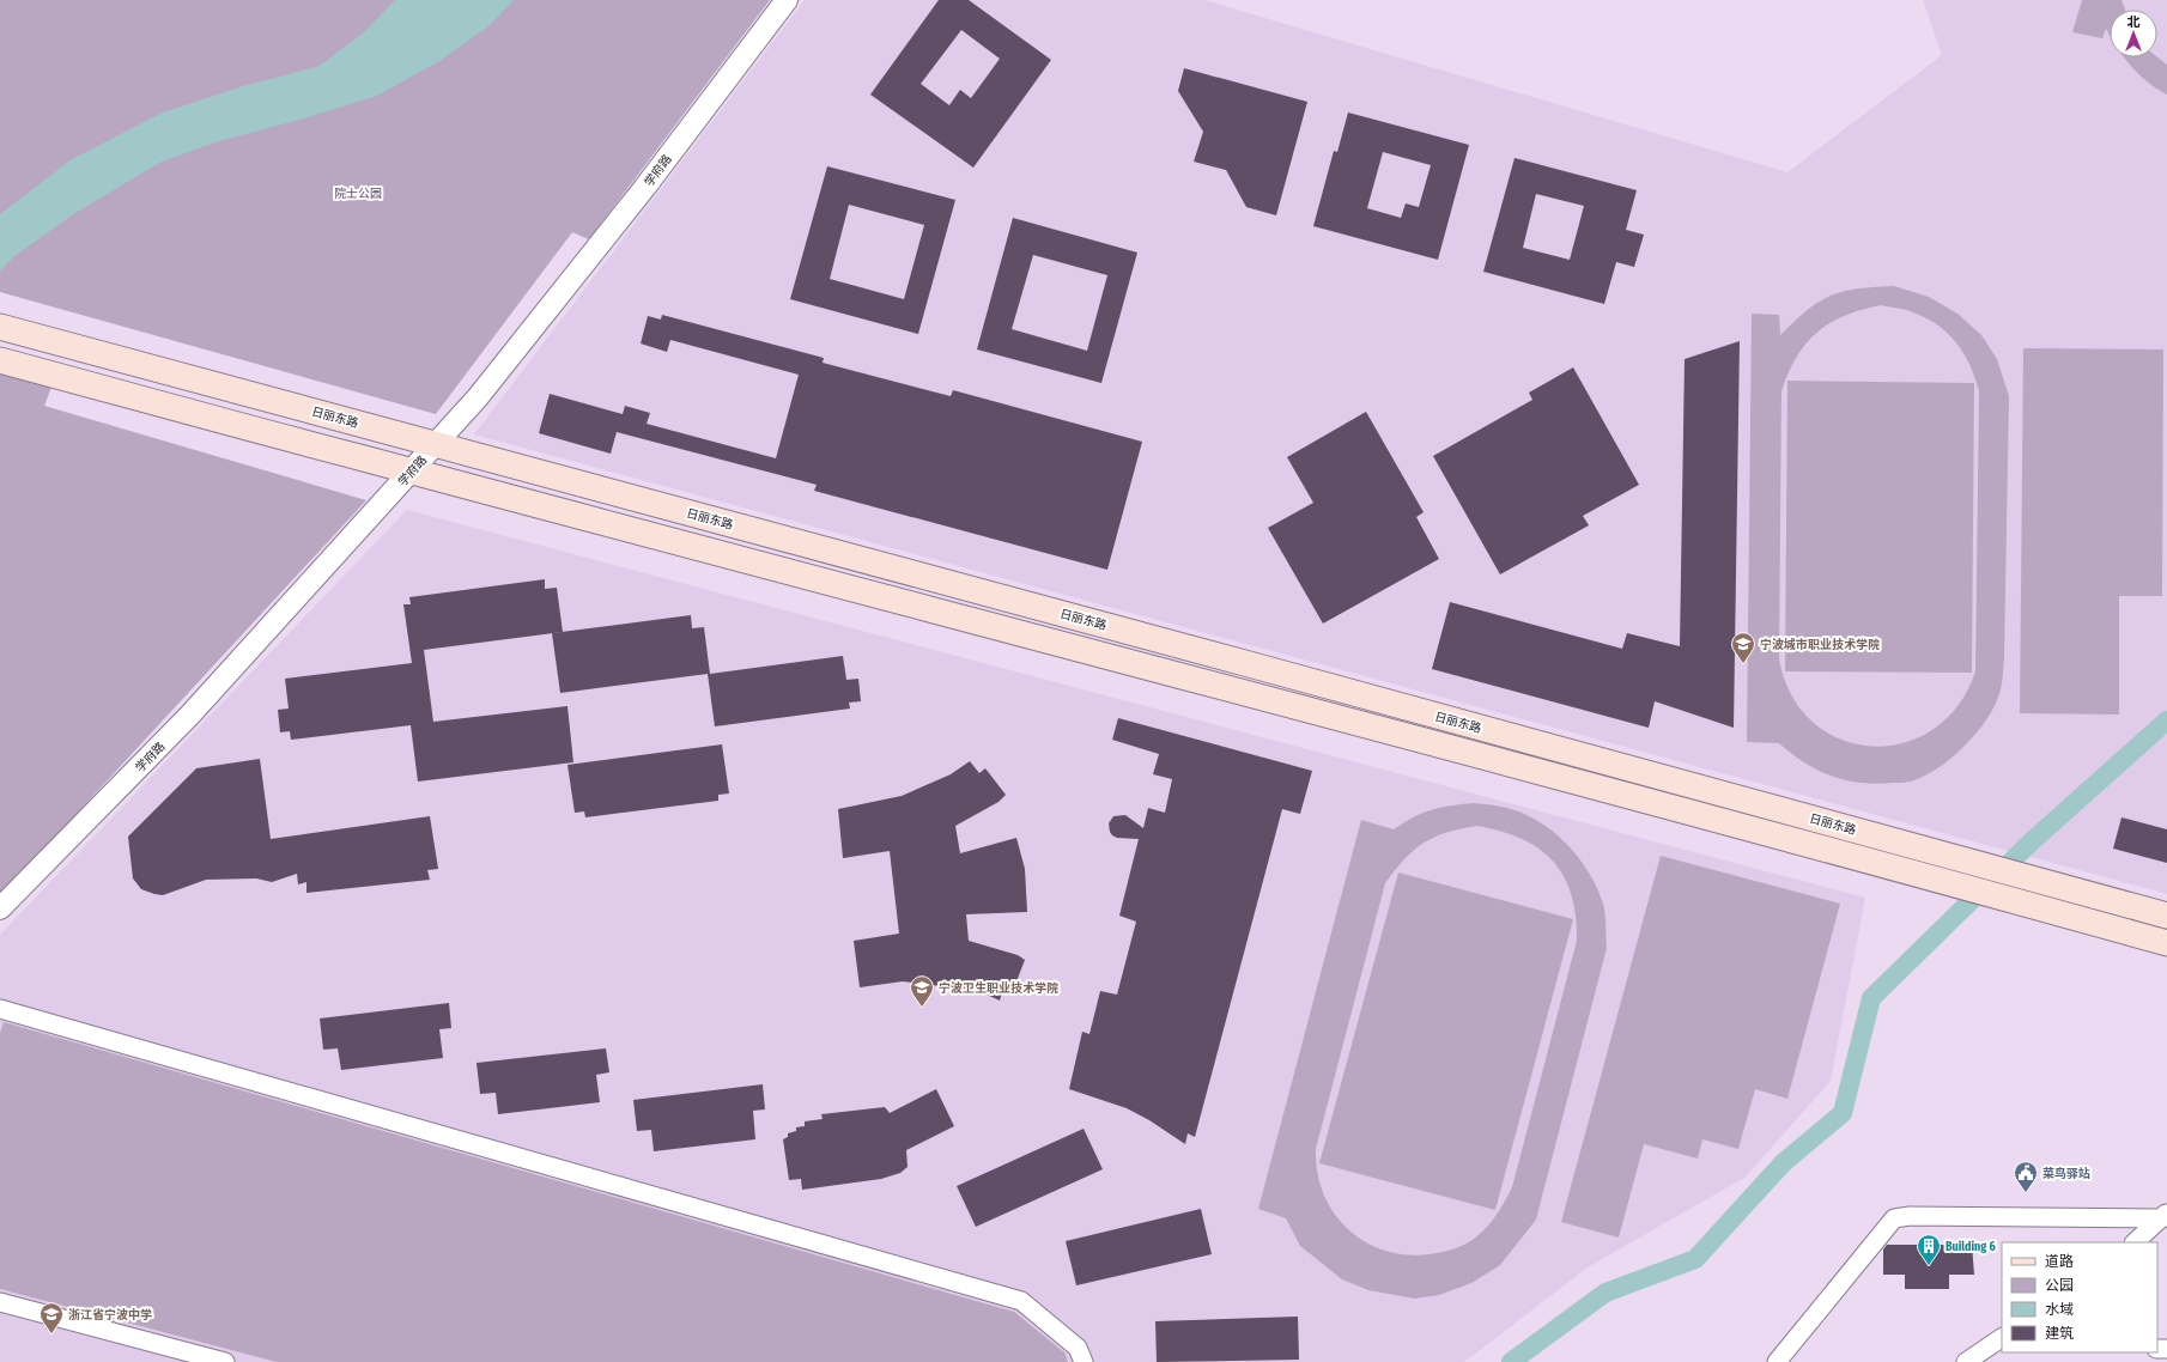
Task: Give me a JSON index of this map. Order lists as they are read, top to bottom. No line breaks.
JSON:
{"streets":{"main road":["日丽东路"],"street":["学府路"]},"crossings":[["学府路","日丽东路"]],"parks":["院士公园"],"places":{"school or university":["宁波城市职业技术学院","宁波卫生职业技术学院","浙江省宁波中学"],"public building":["菜鸟驿站"],"building":["Building 6"]},"legend":["道路","公园","水域","建筑"],"north":"top"}
